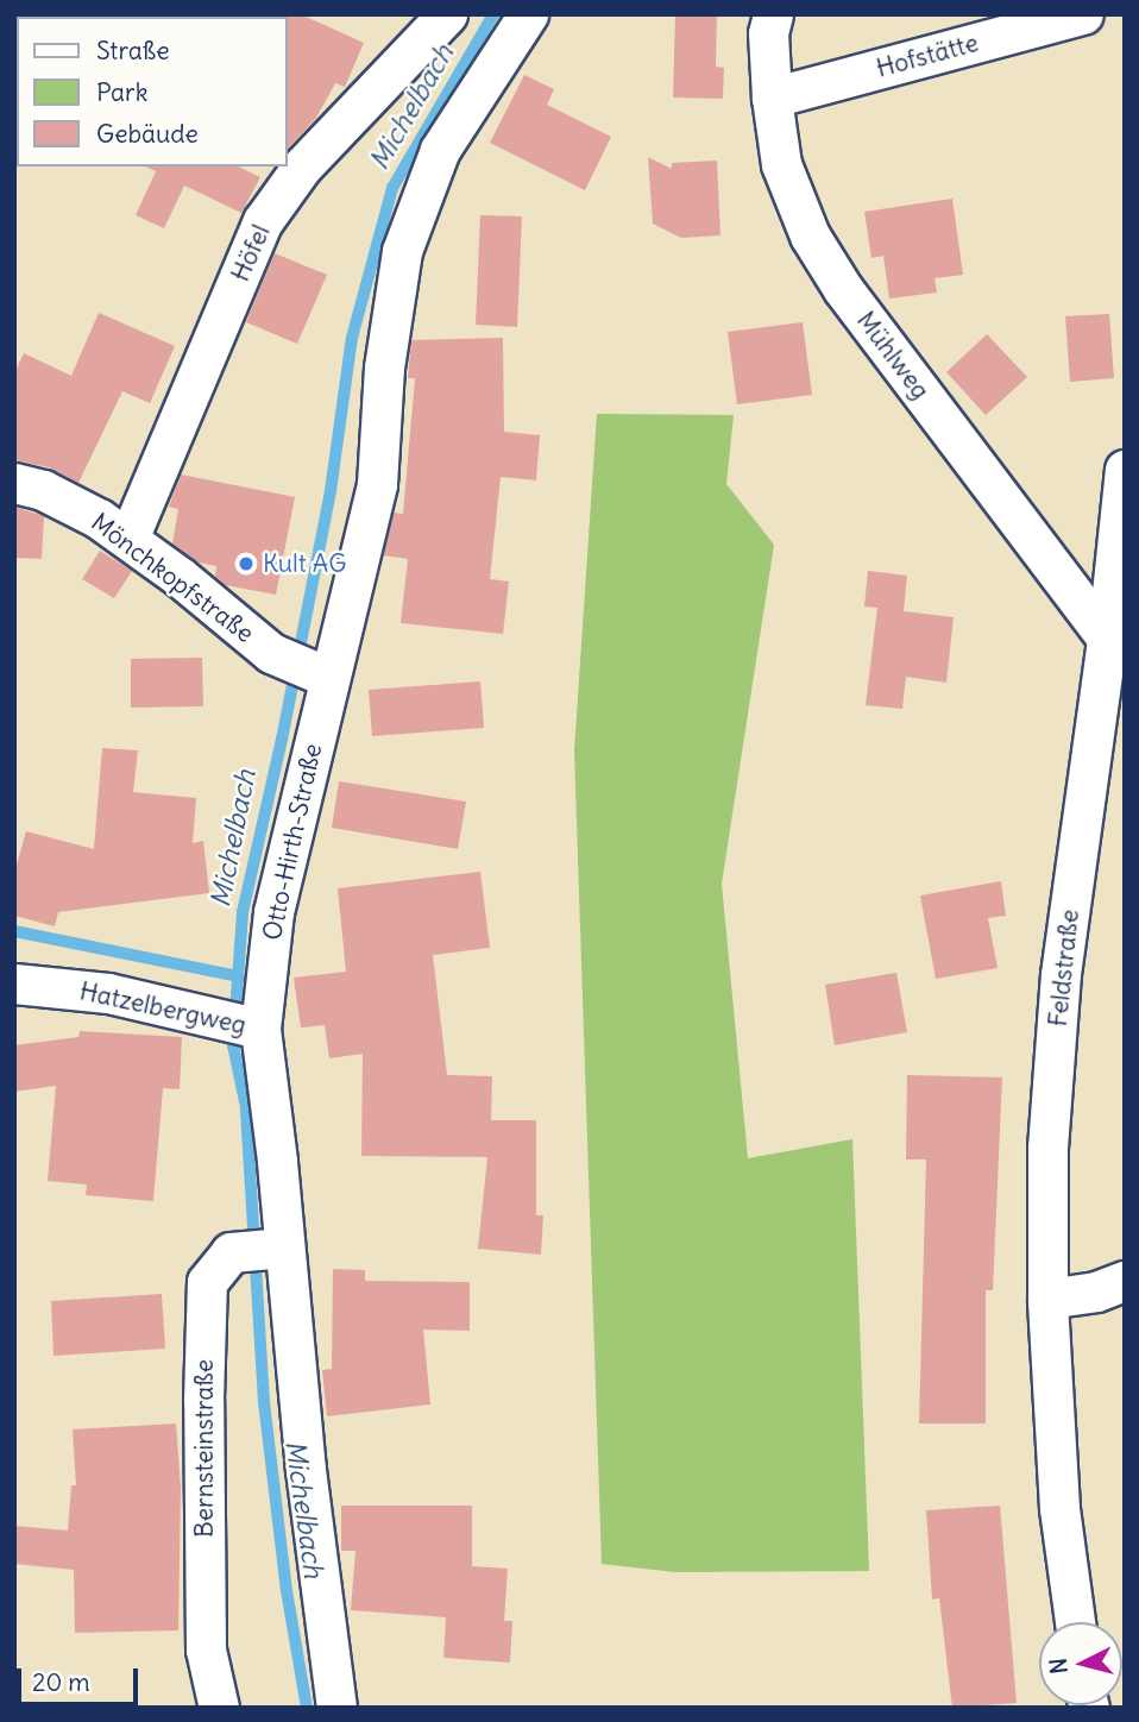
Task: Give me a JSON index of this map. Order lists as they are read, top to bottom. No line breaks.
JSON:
{"streets":{"street":["Hofstätte","Höfel","Mühlweg","Mönchkopfstraße","Otto-Hirth-Straße","Feldstraße","Hatzelbergweg","Bernsteinstraße"]},"crossings":[["Hofstätte","Mühlweg"],["Höfel","Mönchkopfstraße"],["Mühlweg","Feldstraße"],["Mönchkopfstraße","Otto-Hirth-Straße"],["Otto-Hirth-Straße","Hatzelbergweg"],["Otto-Hirth-Straße","Bernsteinstraße"]],"water":["Michelbach"],"places":["Kult AG"],"legend":["Straße","Park","Gebäude"],"scale_bar":"20 m","north":"left"}
